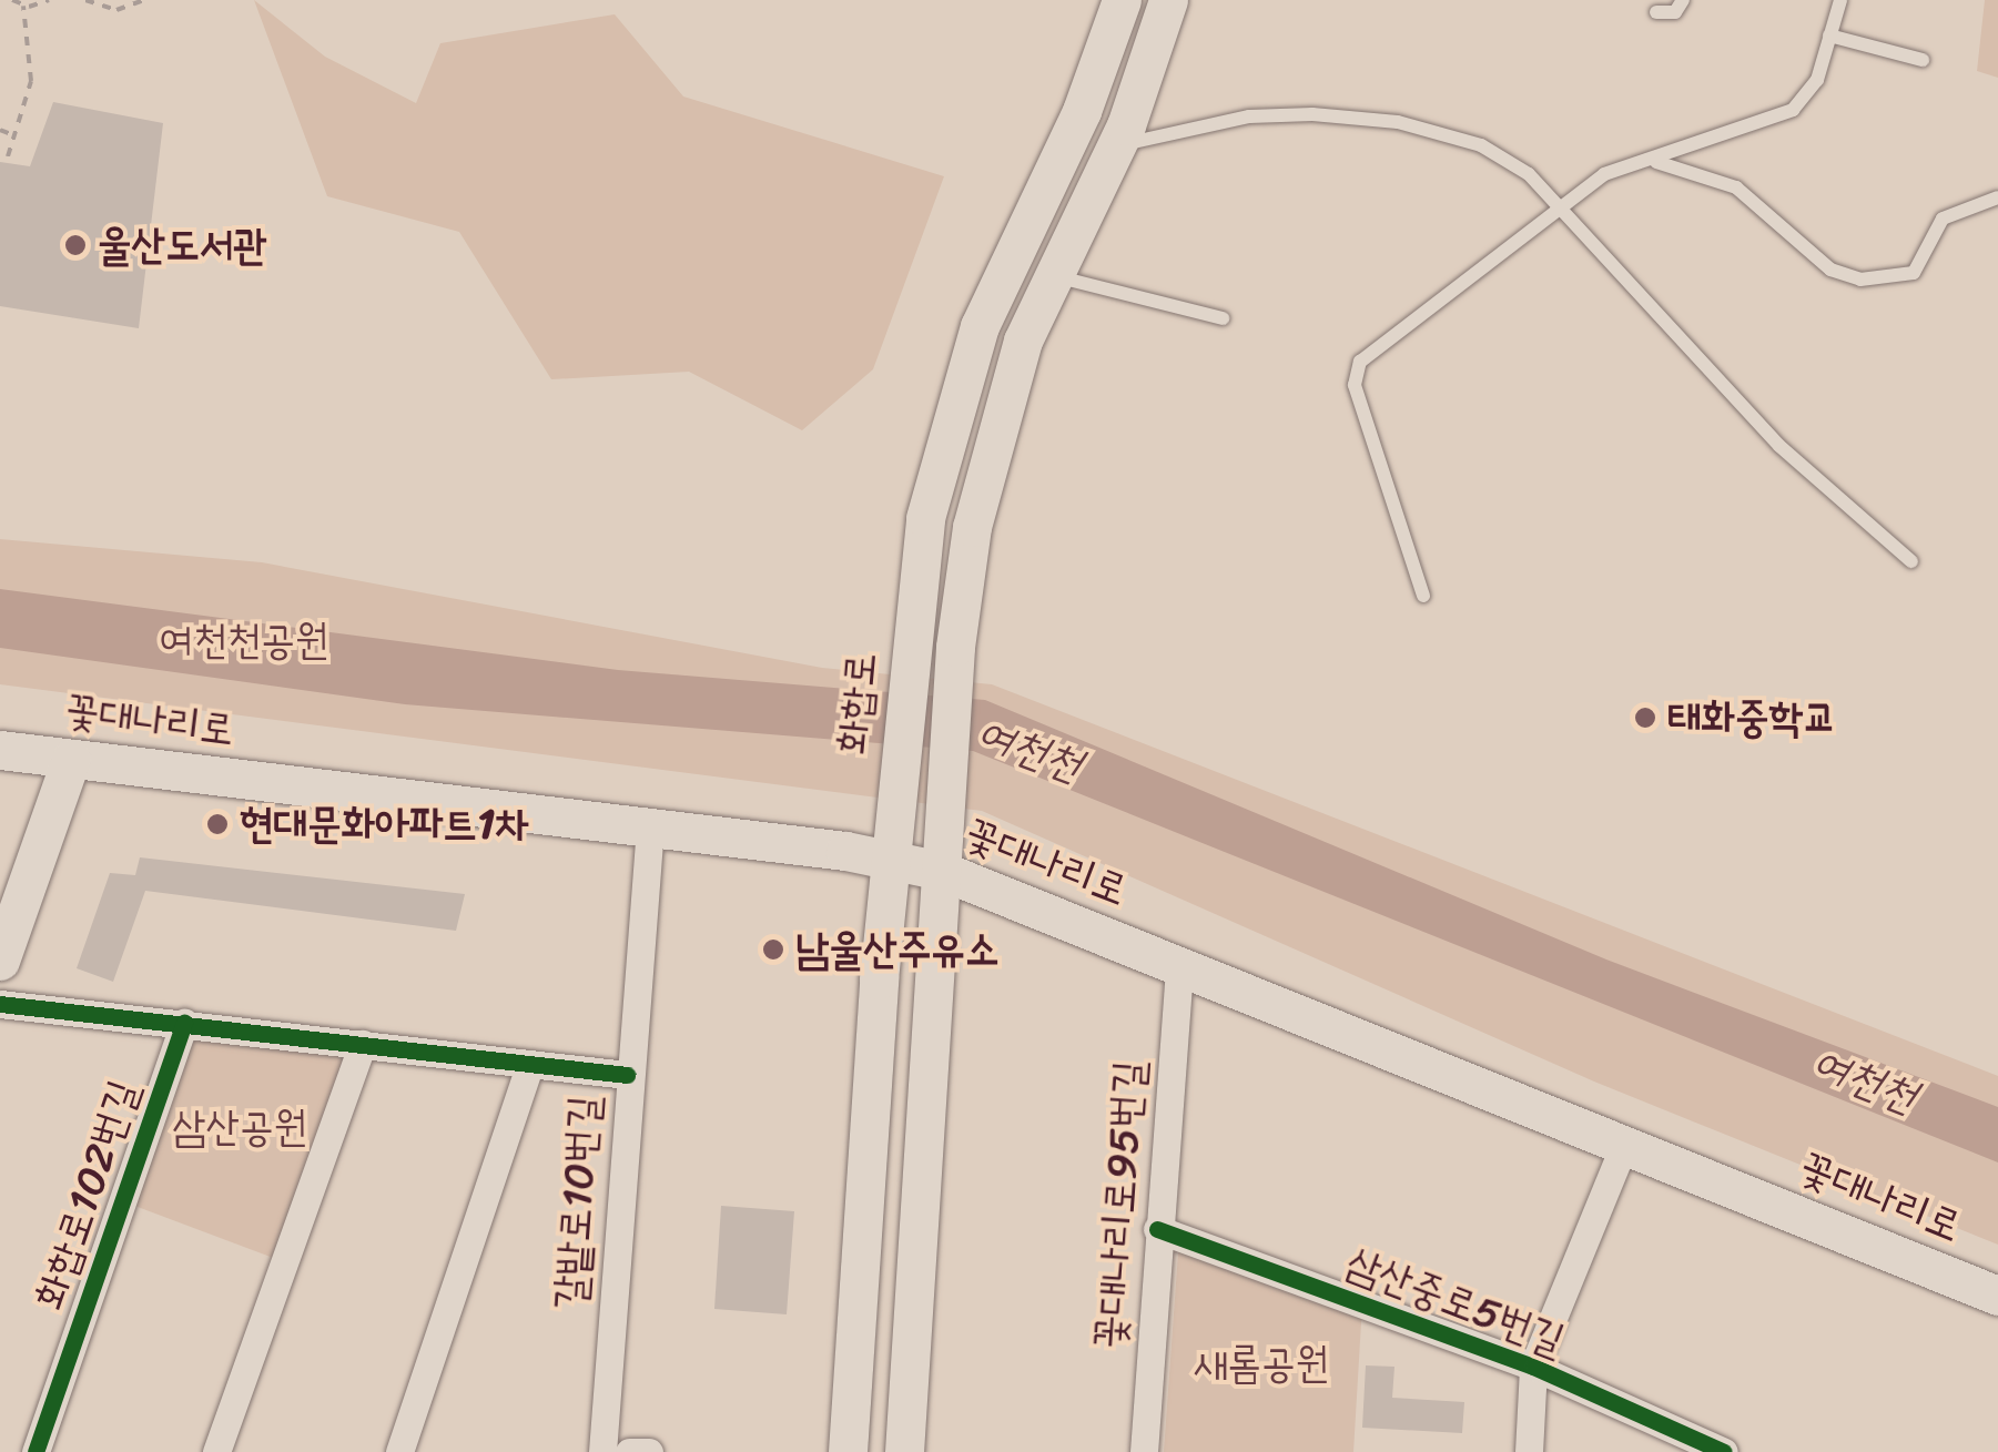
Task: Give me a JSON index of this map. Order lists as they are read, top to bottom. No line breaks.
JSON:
{"streets":{"main road":["화합로","꽃대나리로"],"street":["화합로102번길","갈밭로10번길","꽃대나리로95번길","삼산중로5번길"]},"crossings":[["화합로","꽃대나리로"],["꽃대나리로","갈밭로10번길"],["꽃대나리로","꽃대나리로95번길"],["화합로102번길","갈밭로10번길"],["꽃대나리로95번길","삼산중로5번길"]],"water":["여천천"],"parks":["여천천공원","삼산공원","새롬공원"],"places":["울산도서관","태화중학교","현대문화아파트1차","남울산주유소"]}
